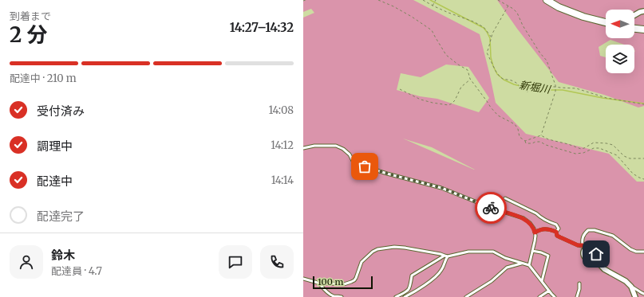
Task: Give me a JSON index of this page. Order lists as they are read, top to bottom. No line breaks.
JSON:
{"water":["新堀川"],"scale_bar":"100 m","north":"left","page":{"heading":["2 分","到着まで","14:27–14:32"],"panel":["鈴木","配達員 · 4.7"],"bar":"配達中 · 210 m","list":[["受付済み","14:08"],["調理中","14:12"],["配達中","14:14"],"配達完了"],"scale":"100 m"}}
